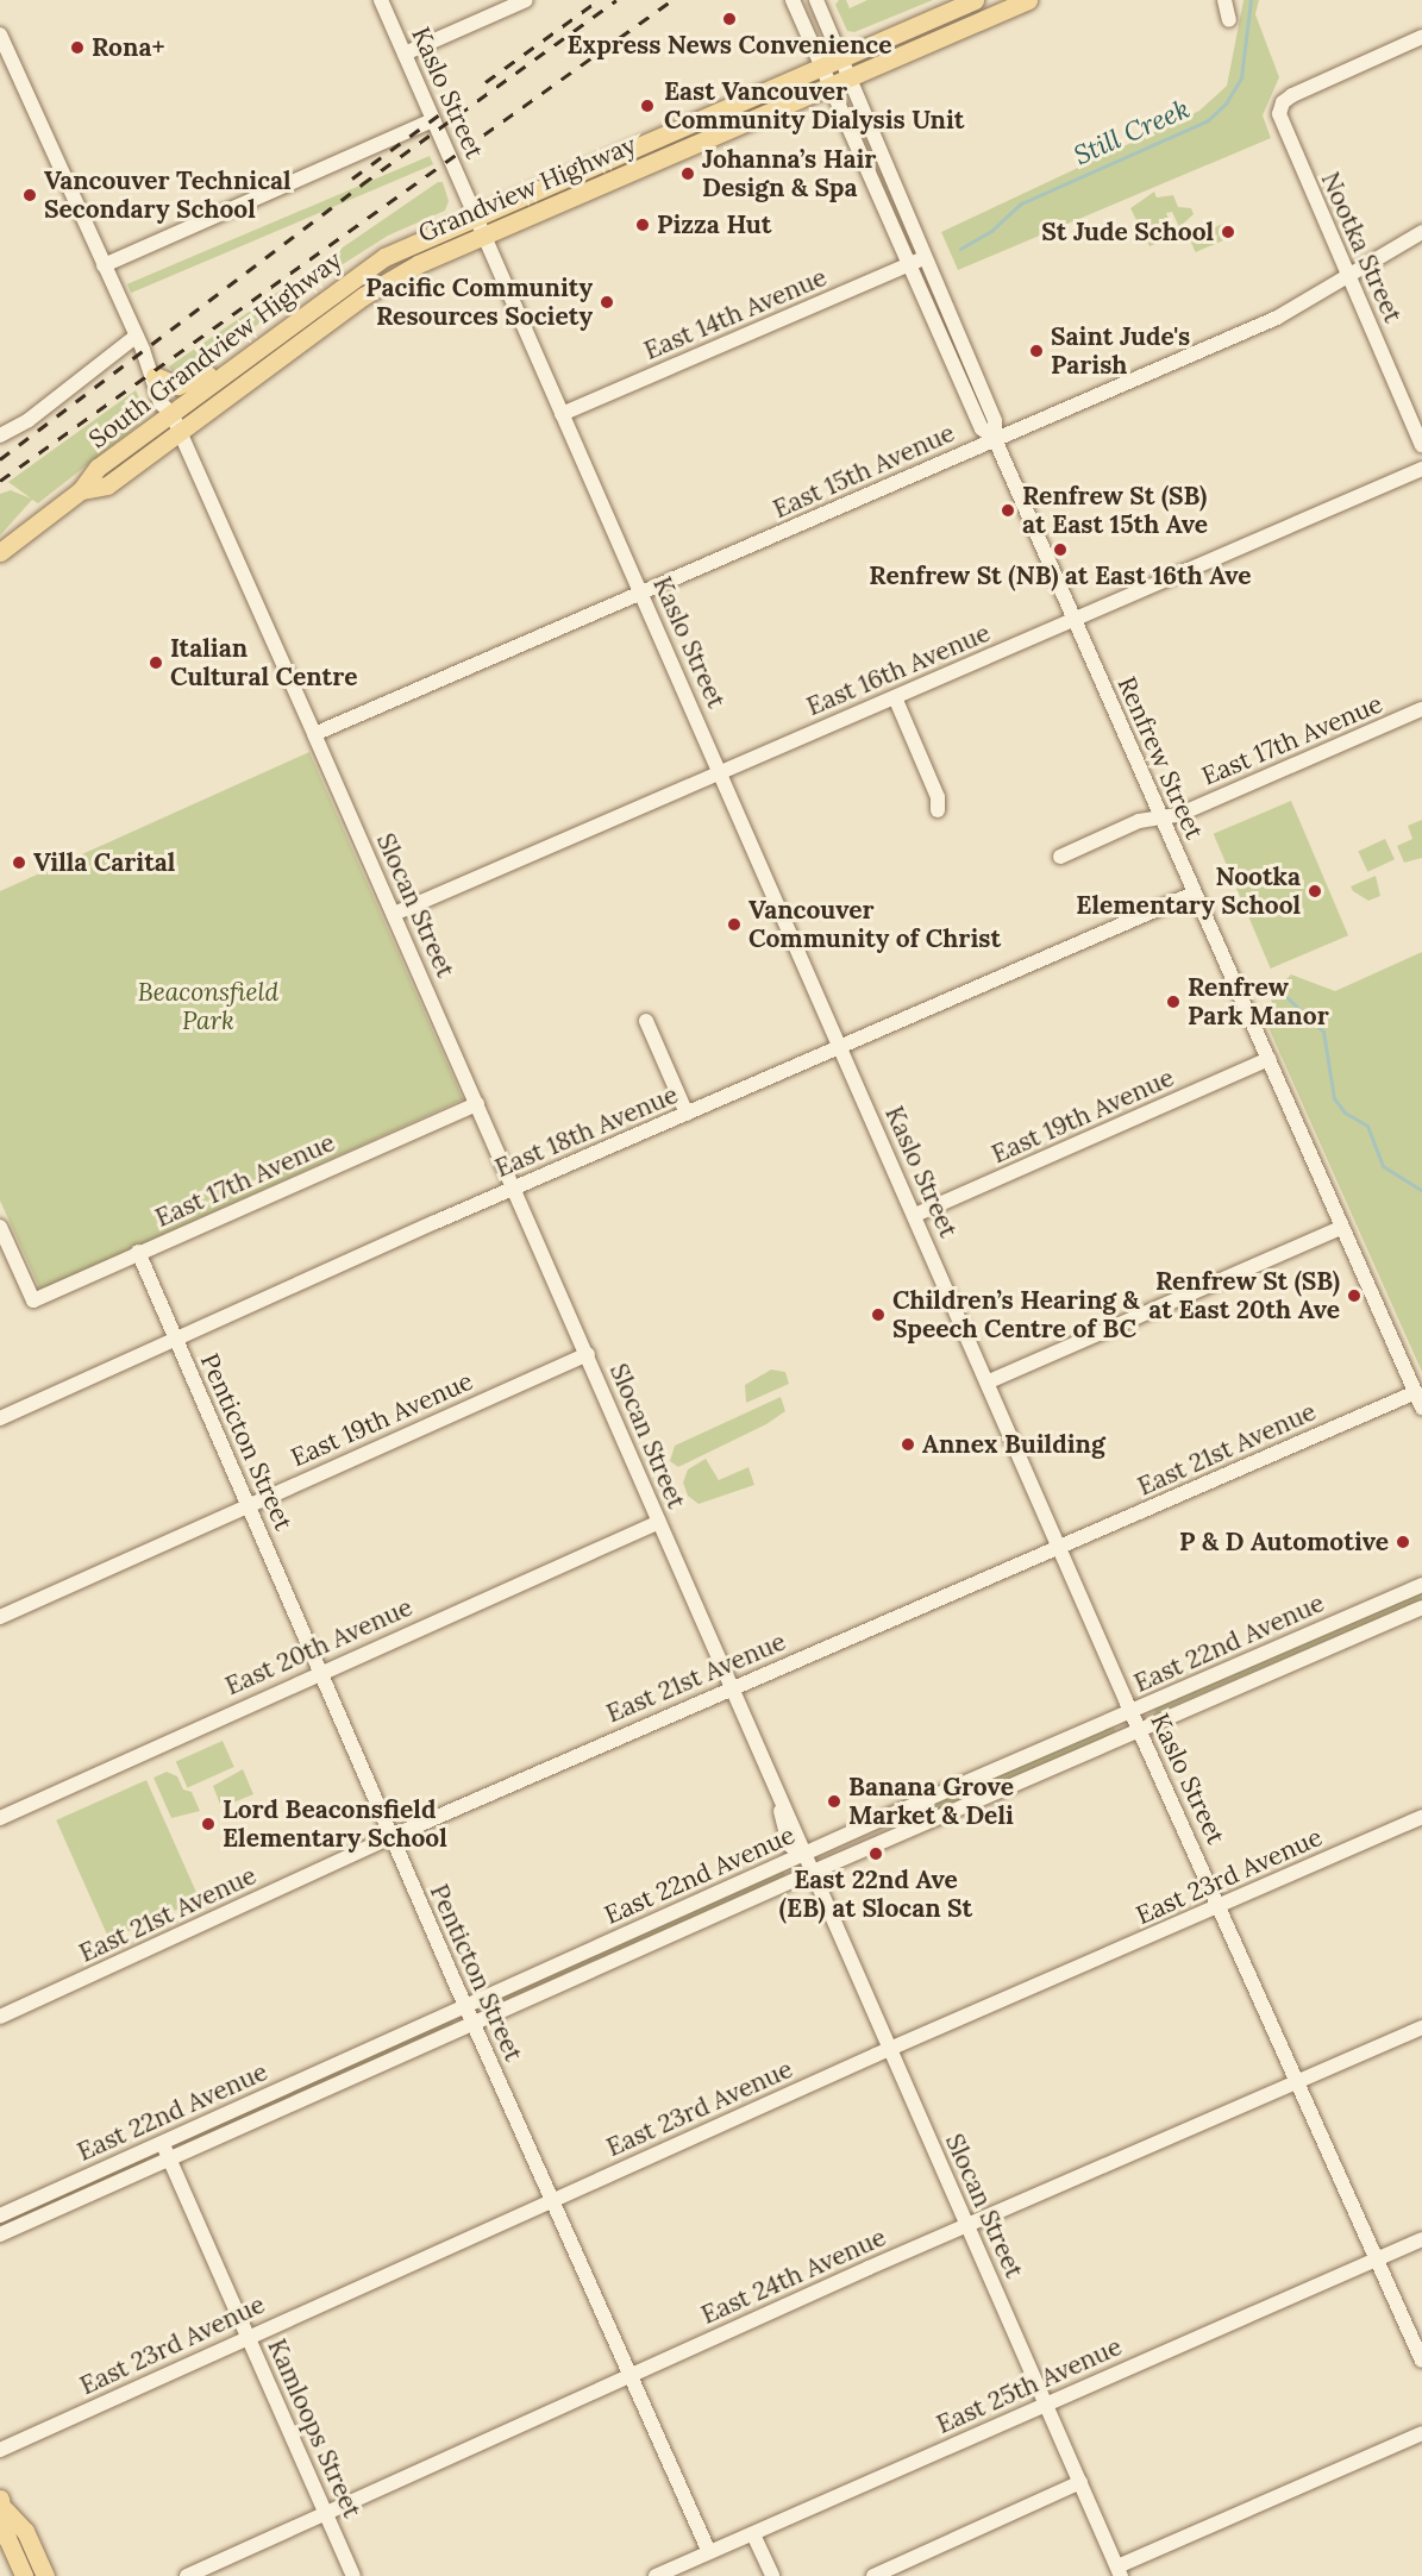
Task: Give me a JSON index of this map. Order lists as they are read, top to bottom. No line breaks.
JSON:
{"streets":{"main road":["Grandview Highway","South Grandview Highway"],"street":["Kaslo Street","Nootka Street","East 14th Avenue","East 15th Avenue","East 16th Avenue","East 17th Avenue","Renfrew Street","Slocan Street","East 19th Avenue","East 18th Avenue","Penticton Street","East 21st Avenue","East 22nd Avenue","East 20th Avenue","East 23rd Avenue","East 24th Avenue","East 25th Avenue","Kamloops Street"]},"crossings":[["Kaslo Street","Grandview Highway"],["Kaslo Street","East 14th Avenue"],["Kaslo Street","East 15th Avenue"],["Kaslo Street","East 16th Avenue"],["Kaslo Street","East 19th Avenue"],["Kaslo Street","East 18th Avenue"],["Kaslo Street","East 21st Avenue"],["Kaslo Street","East 22nd Avenue"],["Kaslo Street","East 23rd Avenue"],["Kaslo Street","East 24th Avenue"],["Kaslo Street","East 25th Avenue"],["Grandview Highway","South Grandview Highway"],["Grandview Highway","Renfrew Street"],["Nootka Street","East 15th Avenue"],["East 14th Avenue","Renfrew Street"],["South Grandview Highway","Slocan Street"],["East 15th Avenue","Renfrew Street"],["East 15th Avenue","Slocan Street"],["East 16th Avenue","Renfrew Street"],["East 16th Avenue","Slocan Street"],["East 17th Avenue","Renfrew Street"],["East 17th Avenue","Slocan Street"],["East 17th Avenue","Penticton Street"],["Renfrew Street","East 19th Avenue"],["Renfrew Street","East 18th Avenue"],["Renfrew Street","East 21st Avenue"],["Slocan Street","East 19th Avenue"],["Slocan Street","East 18th Avenue"],["Slocan Street","East 21st Avenue"],["Slocan Street","East 22nd Avenue"],["Slocan Street","East 20th Avenue"],["Slocan Street","East 23rd Avenue"],["Slocan Street","East 24th Avenue"],["Slocan Street","East 25th Avenue"],["East 19th Avenue","Penticton Street"],["East 18th Avenue","Penticton Street"],["Penticton Street","East 21st Avenue"],["Penticton Street","East 22nd Avenue"],["Penticton Street","East 20th Avenue"],["Penticton Street","East 23rd Avenue"],["Penticton Street","East 24th Avenue"],["Penticton Street","East 25th Avenue"],["East 22nd Avenue","Kamloops Street"],["East 23rd Avenue","Kamloops Street"],["East 24th Avenue","Kamloops Street"]],"water":["Still Creek"],"parks":["Beaconsfield Park"],"places":["Express News Convenience","Rona+","East Vancouver Community Dialysis Unit","Johanna’s Hair Design & Spa","Vancouver Technical Secondary School","Pizza Hut","St Jude School","Pacific Community Resources Society","Saint Jude's Parish","Renfrew St (SB) at East 15th Ave","Renfrew St (NB) at East 16th Ave","Italian Cultural Centre","Villa Carital","Nootka Elementary School","Vancouver Community of Christ","Renfrew Park Manor","Renfrew St (SB) at East 20th Ave","Children’s Hearing & Speech Centre of BC","Annex Building","P & D Automotive","Banana Grove Market & Deli","Lord Beaconsfield Elementary School","East 22nd Ave (EB) at Slocan St"]}
